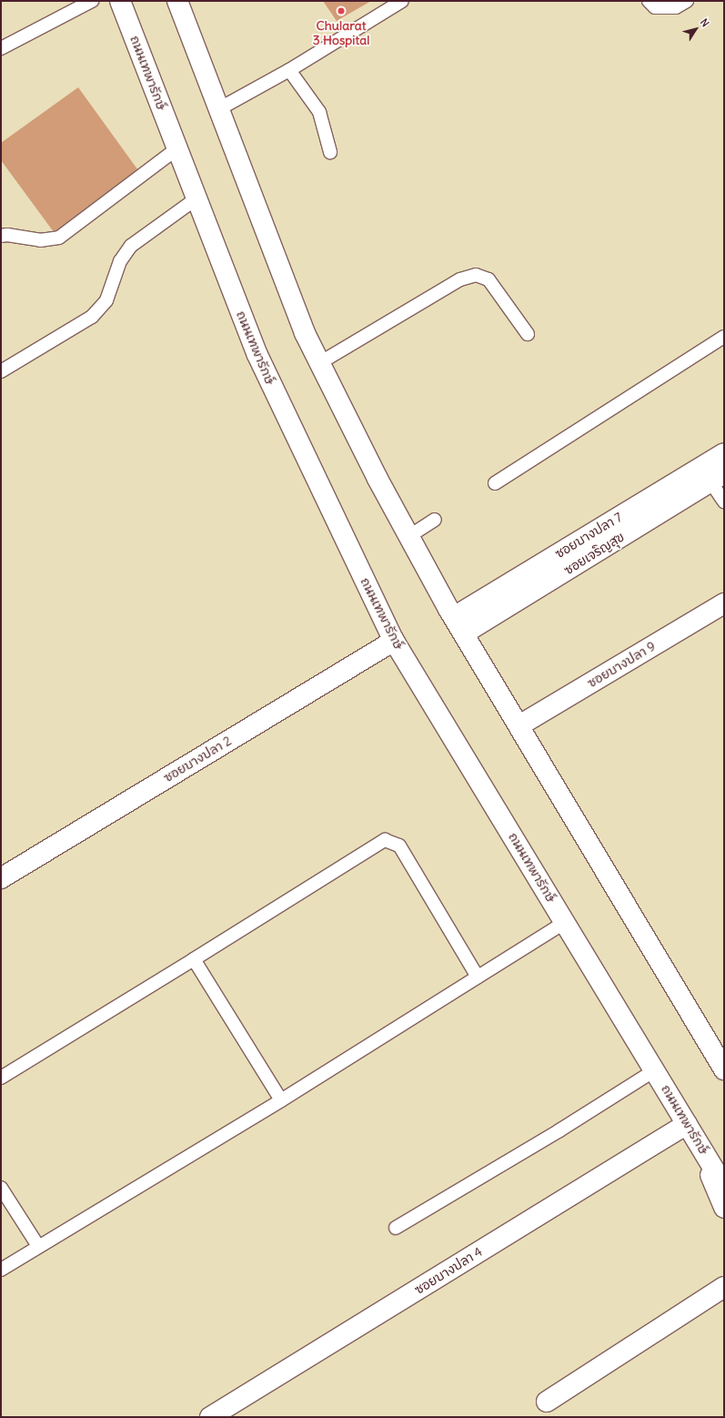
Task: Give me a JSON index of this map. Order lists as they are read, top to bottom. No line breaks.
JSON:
{"streets":{"main road":["ถนนเทพารักษ์","ซอยบางปลา 7","ซอยเจริญสุข","ซอยบางปลา 9","ซอยบางปลา 2","ซอยบางปลา 4"]},"crossings":[["ถนนเทพารักษ์","ซอยบางปลา 2"],["ถนนเทพารักษ์","ซอยบางปลา 4"]],"places":["Chularat 3 Hospital"],"north":"top right"}
